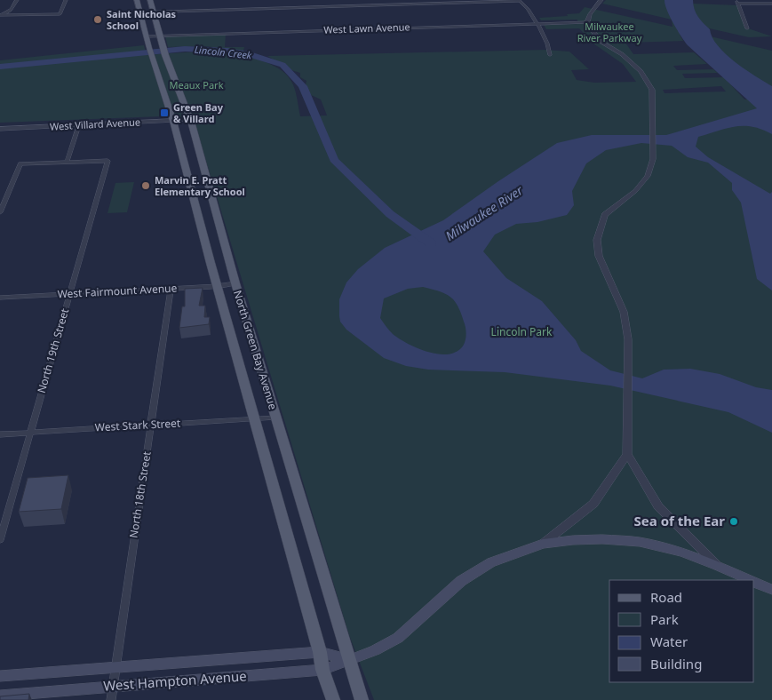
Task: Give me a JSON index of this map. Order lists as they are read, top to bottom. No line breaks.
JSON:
{"streets":{"main road":["North Green Bay Avenue","West Hampton Avenue"],"street":["West Lawn Avenue","West Villard Avenue","West Fairmount Avenue","North 19th Street","West Stark Street","North 18th Street"]},"crossings":[["West Lawn Avenue","North Green Bay Avenue"],["West Villard Avenue","North Green Bay Avenue"],["West Fairmount Avenue","North Green Bay Avenue"],["West Fairmount Avenue","North 19th Street"],["West Fairmount Avenue","North 18th Street"],["North Green Bay Avenue","West Stark Street"],["North Green Bay Avenue","West Hampton Avenue"],["North 19th Street","West Stark Street"],["West Stark Street","North 18th Street"],["North 18th Street","West Hampton Avenue"]],"water":["Lincoln Creek","Milwaukee River"],"parks":["Milwaukee River Parkway","Meaux Park","Lincoln Park"],"places":{"other":["Saint Nicholas School","Marvin E. Pratt Elementary School","Sea of the Ear"],"transit":["Green Bay & Villard"]},"legend":["Road","Park","Water","Building"]}
